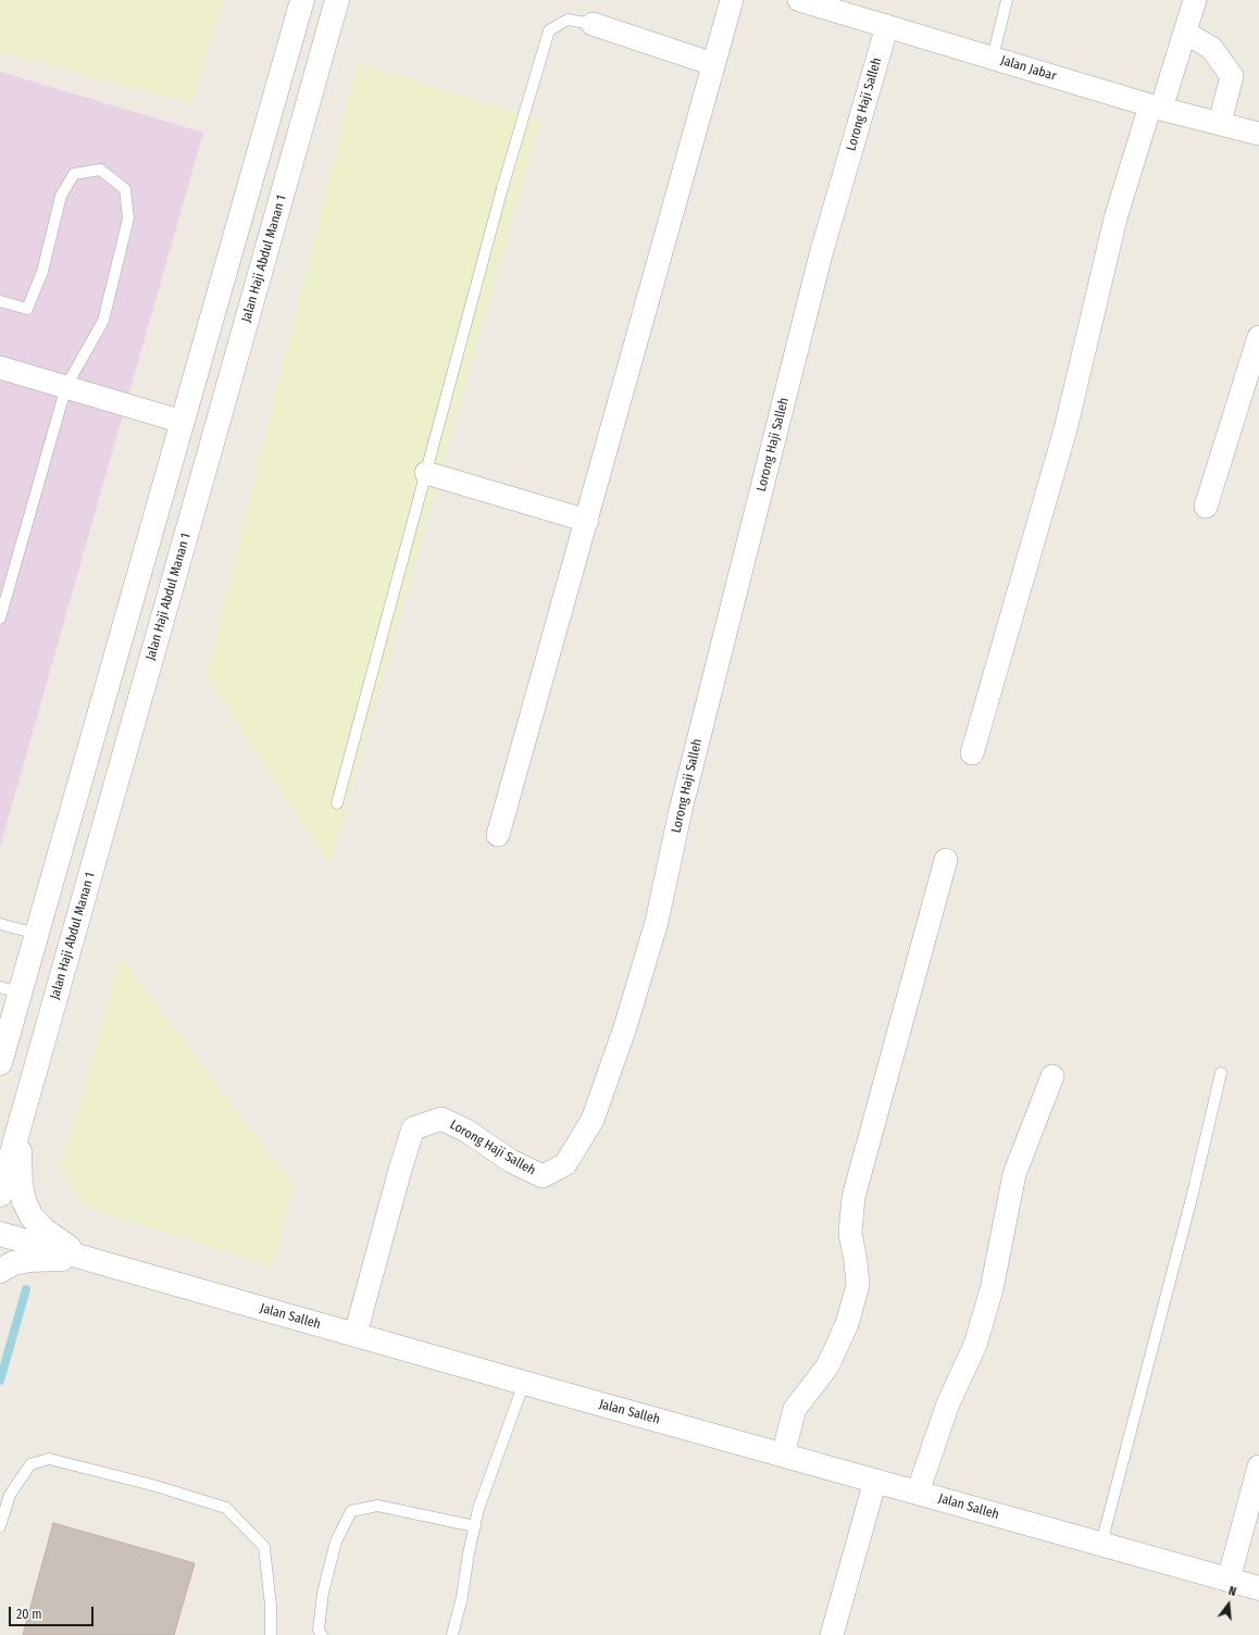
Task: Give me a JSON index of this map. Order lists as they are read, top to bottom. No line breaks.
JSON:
{"streets":{"street":["Jalan Jabar","Lorong Haji Salleh","Jalan Haji Abdul Manan 1","Jalan Salleh"]},"crossings":[["Jalan Jabar","Lorong Haji Salleh"],["Lorong Haji Salleh","Jalan Salleh"]],"scale_bar":"20 m","north":"top"}
